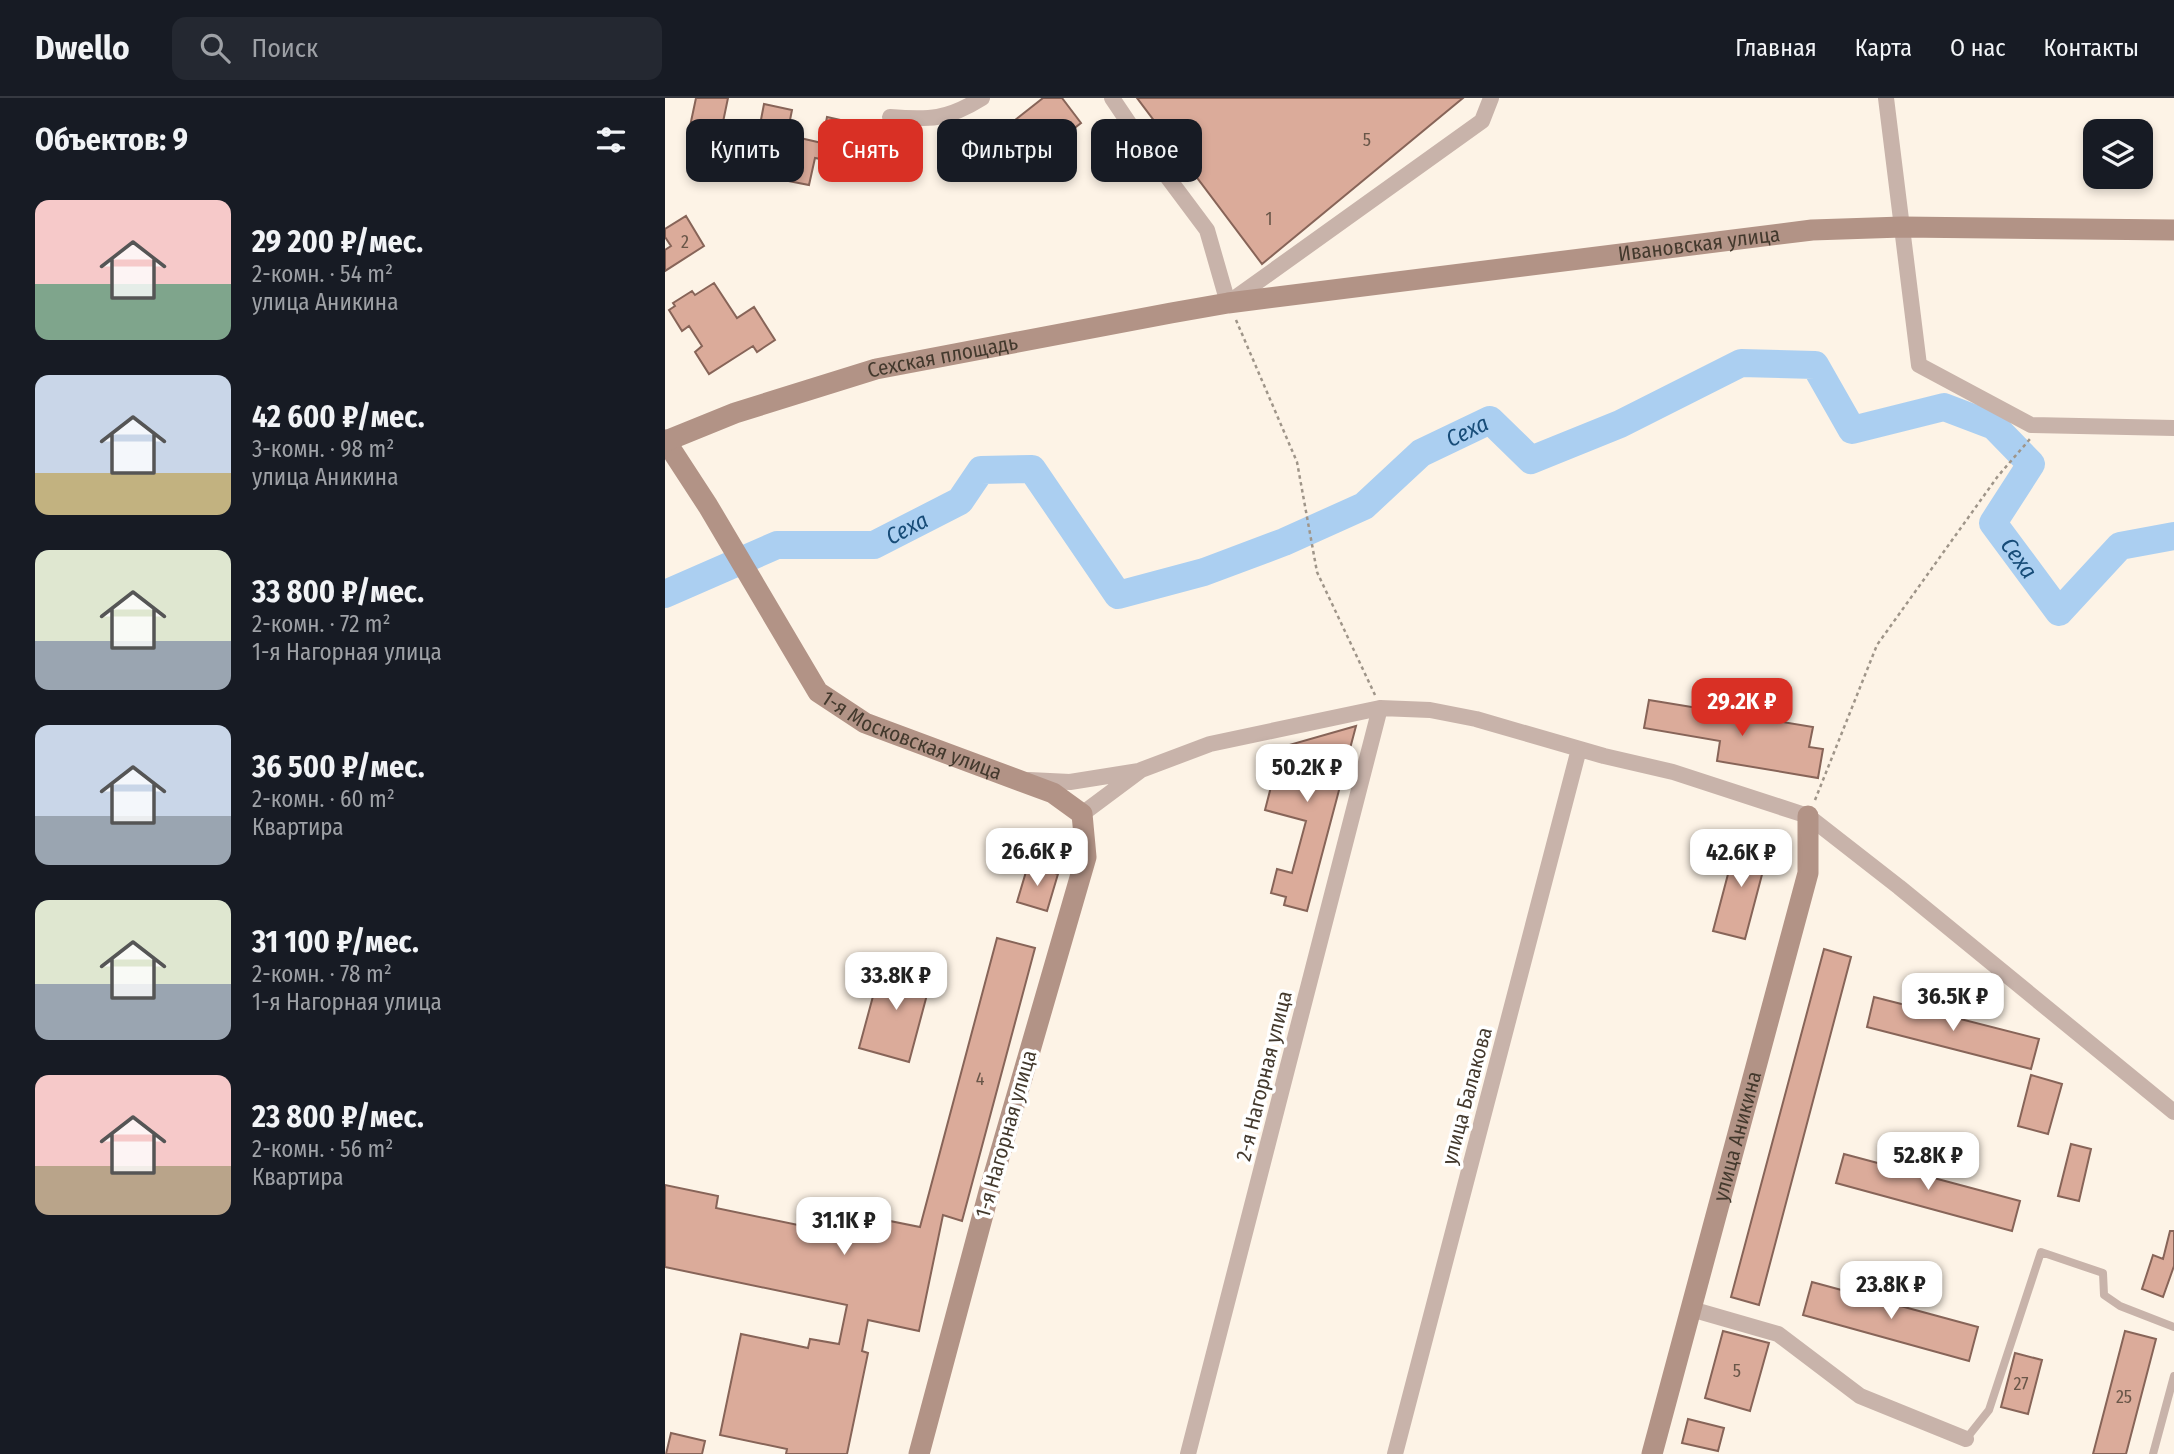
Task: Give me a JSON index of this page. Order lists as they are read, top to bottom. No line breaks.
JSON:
{"streets":{"street":["Ивановская улица","Сехская площадь","1-я Московская улица","2-я Нагорная улица","улица Балакова","1-я Нагорная улица","улица Аникина"]},"crossings":[["Ивановская улица","Сехская площадь"],["Сехская площадь","1-я Московская улица"],["1-я Московская улица","1-я Нагорная улица"]],"water":["Сеха"],"house_numbers":["5","1","2","4","5","27","25"],"page":{"header":"Dwello","search":"Поиск","nav":["Главная","Карта","О нас","Контакты"],"heading":"Объектов: 9","chip":["Купить","Снять","Фильтры","Новое"],"list":[{"name":"29 200 ₽/мес.","note":"2-комн. · 54 m² · улица Аникина"},{"name":"42 600 ₽/мес.","note":"3-комн. · 98 m² · улица Аникина"},{"name":"33 800 ₽/мес.","note":"2-комн. · 72 m² · 1-я Нагорная улица"},{"name":"36 500 ₽/мес.","note":"2-комн. · 60 m² · Квартира"},{"name":"31 100 ₽/мес.","note":"2-комн. · 78 m² · 1-я Нагорная улица"},{"name":"23 800 ₽/мес.","note":"2-комн. · 56 m² · Квартира"}],"price":["29.2K ₽","50.2K ₽","26.6K ₽","42.6K ₽","33.8K ₽","36.5K ₽","52.8K ₽","31.1K ₽","23.8K ₽"]}}
